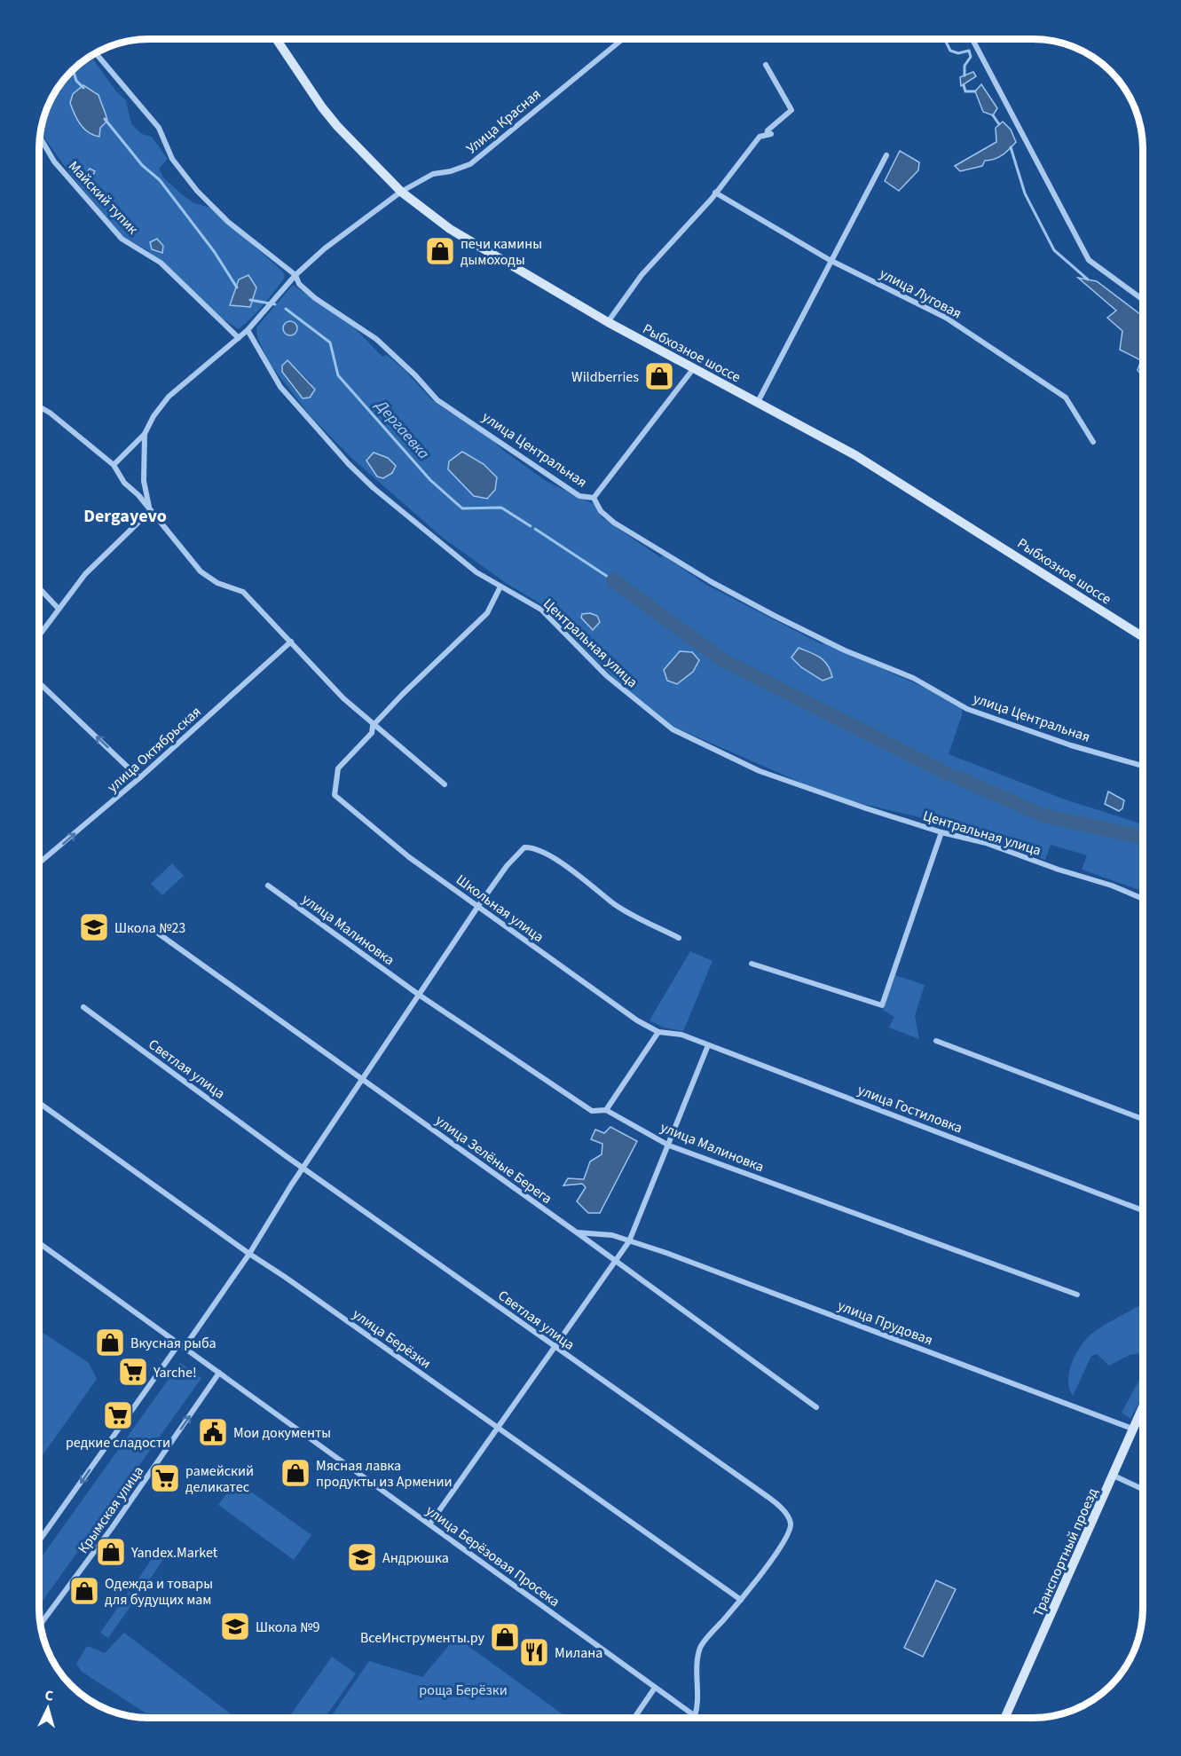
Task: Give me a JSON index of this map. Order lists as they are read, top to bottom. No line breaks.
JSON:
{"streets":{"main road":["Рыбхозное шоссе","Транспортный проезд"],"street":["Улица Красная","Майский тупик","улица Луговая","улица Центральная","Центральная улица","улица Октябрьская","Школьная улица","улица Малиновка","Светлая улица","улица Гостиловка","улица Зелёные Берега","улица Прудовая","улица Берёзки","Крымская улица","улица Берёзовая Просека"]},"crossings":[["Улица Красная","Майский тупик"],["Улица Красная","Рыбхозное шоссе"],["Улица Красная","улица Центральная"],["Улица Красная","Центральная улица"],["Школьная улица","улица Гостиловка"],["Светлая улица","улица Берёзки"],["Светлая улица","улица Берёзовая Просека"],["улица Зелёные Берега","улица Прудовая"],["улица Прудовая","Транспортный проезд"],["Крымская улица","улица Берёзовая Просека"]],"one_way":["улица Октябрьская","Крымская улица"],"districts":["Dergayevo"],"water":["Дергаевка"],"parks":["роща Берёзки"],"places":{"shop":["печи камины дымоходы","Wildberries","Вкусная рыба","Мясная лавка продукты из Армении","Yandex.Market","Одежда и товары для будущих мам","ВсеИнструменты.ру"],"school or university":["Школа №23","Андрюшка","Школа №9"],"supermarket":["Yarche!","редкие сладости","рамейский деликатес"],"public building":["Мои документы"],"restaurant":["Милана"]},"north":"top"}
